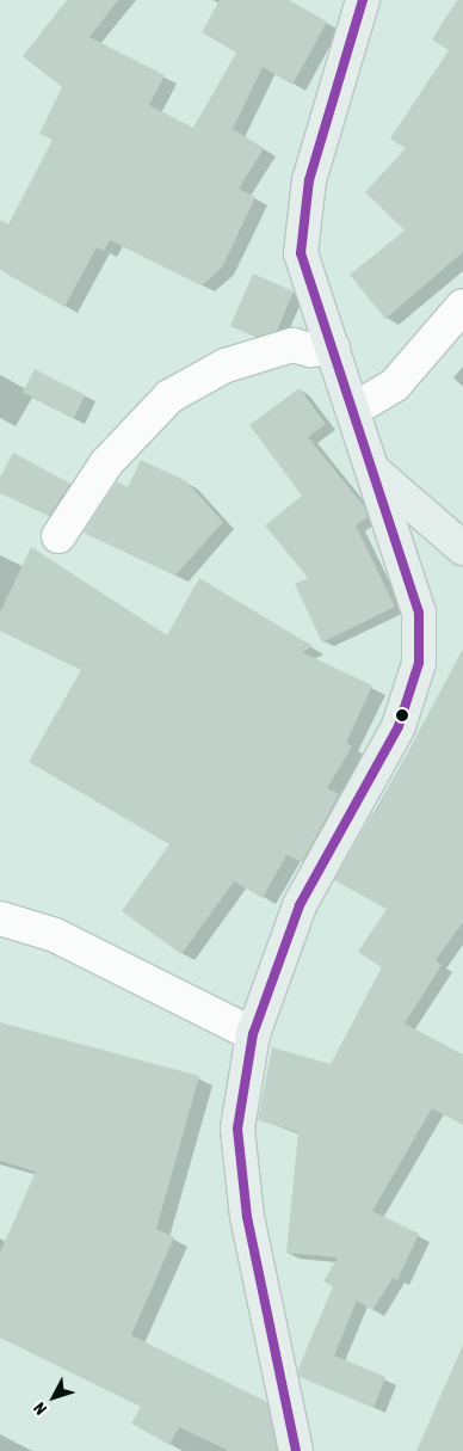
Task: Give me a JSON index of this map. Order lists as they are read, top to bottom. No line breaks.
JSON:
{"north":"bottom left"}
